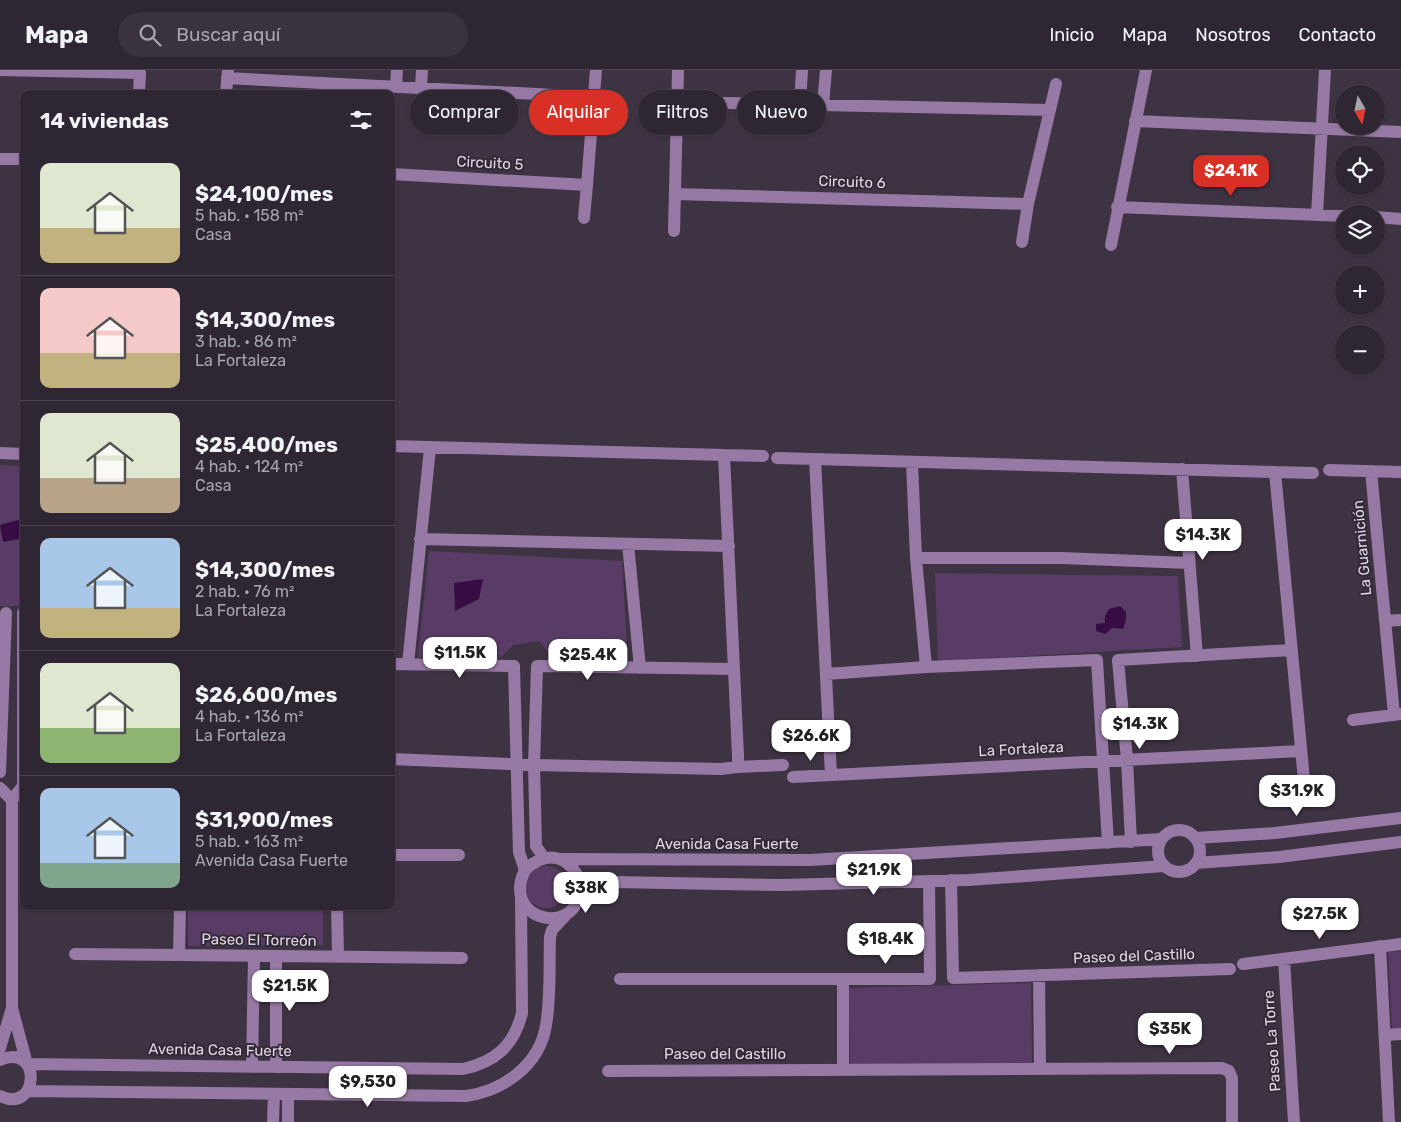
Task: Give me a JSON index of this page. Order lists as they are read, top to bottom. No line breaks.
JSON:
{"streets":{"street":["Circuito 5","Circuito 6","La Guarnición","La Fortaleza","Avenida Casa Fuerte","Paseo El Torreón","Paseo del Castillo","Paseo La Torre"]},"north":"bottom","page":{"header":"Mapa","search":"Buscar aquí","nav":["Inicio","Mapa","Nosotros","Contacto"],"map_buttons":["+","−"],"chip":["Comprar","Alquilar","Filtros","Nuevo"],"heading":"14 viviendas","list":[{"name":"$24,100/mes","note":"5 hab. · 158 m² · Casa"},{"name":"$14,300/mes","note":"3 hab. · 86 m² · La Fortaleza"},{"name":"$25,400/mes","note":"4 hab. · 124 m² · Casa"},{"name":"$14,300/mes","note":"2 hab. · 76 m² · La Fortaleza"},{"name":"$26,600/mes","note":"4 hab. · 136 m² · La Fortaleza"},{"name":"$31,900/mes","note":"5 hab. · 163 m² · Avenida Casa Fuerte"}],"price":["$24.1K","$14.3K","$11.5K","$25.4K","$14.3K","$26.6K","$31.9K","$21.9K","$38K","$27.5K","$18.4K","$21.5K","$35K","$9,530"]}}
